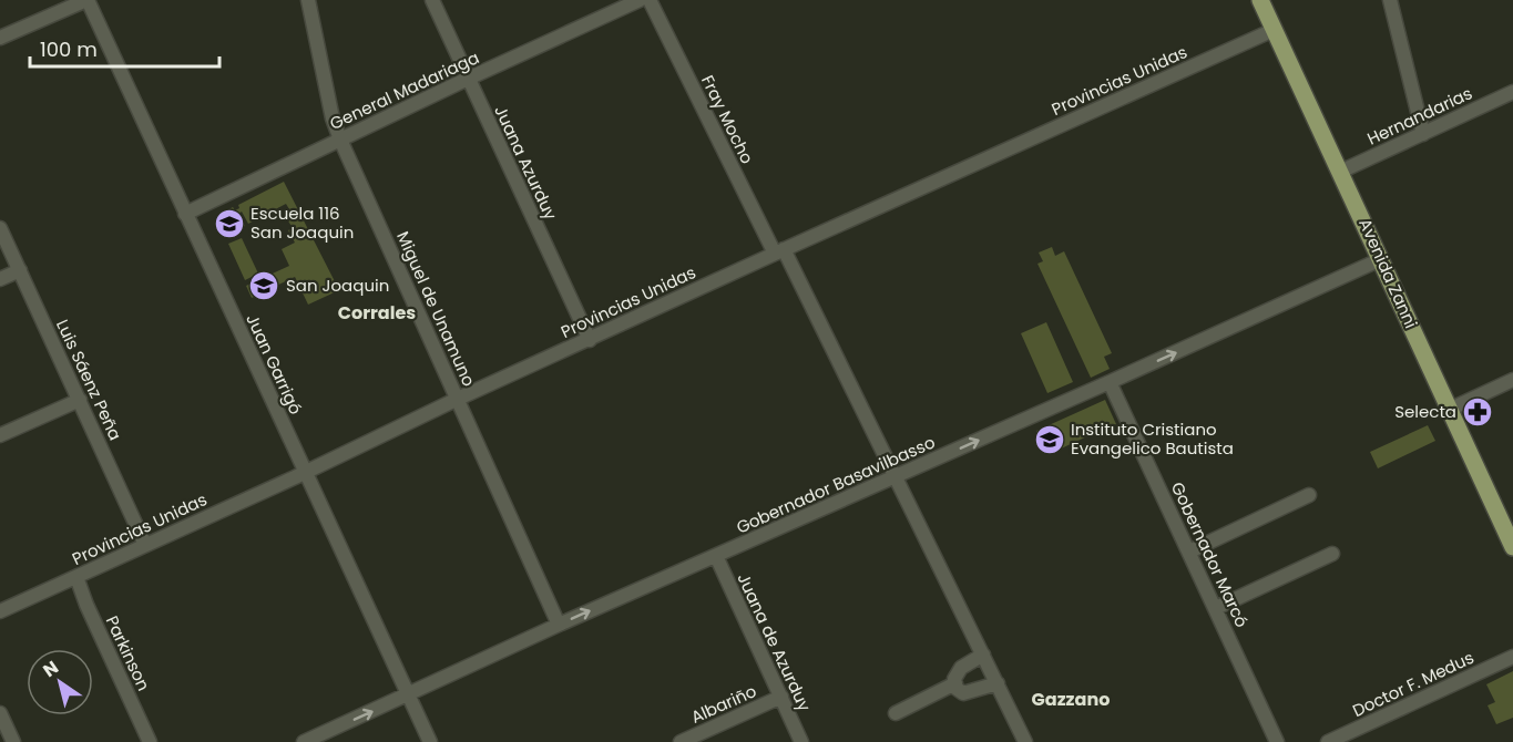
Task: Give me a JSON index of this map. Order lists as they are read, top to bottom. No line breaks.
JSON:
{"streets":{"main road":["Avenida Zanni"],"street":["Provincias Unidas","General Madariaga","Hernandarias","Fray Mocho","Juana Azurduy","Miguel de Unamuno","Juan Garrigó","Luis Sáenz Peña","Gobernador Basavilbasso","Gobernador Marcó","Juana de Azurduy","Parkinson","Doctor F. Medus","Albariño"]},"crossings":[["Provincias Unidas","Fray Mocho"],["Provincias Unidas","Juana Azurduy"],["Provincias Unidas","Avenida Zanni"],["Provincias Unidas","Miguel de Unamuno"],["Provincias Unidas","Juan Garrigó"],["Provincias Unidas","Luis Sáenz Peña"],["Provincias Unidas","Parkinson"],["General Madariaga","Juana Azurduy"],["General Madariaga","Miguel de Unamuno"],["General Madariaga","Juan Garrigó"],["Hernandarias","Avenida Zanni"],["Fray Mocho","Gobernador Basavilbasso"],["Avenida Zanni","Gobernador Basavilbasso"],["Miguel de Unamuno","Gobernador Basavilbasso"],["Juan Garrigó","Gobernador Basavilbasso"],["Gobernador Basavilbasso","Gobernador Marcó"],["Gobernador Basavilbasso","Juana de Azurduy"],["Juana de Azurduy","Albariño"]],"one_way":["Gobernador Basavilbasso"],"districts":["Corrales","Gazzano"],"places":{"school or university":["Escuela 116 San Joaquin","San Joaquin","Instituto Cristiano Evangelico Bautista"],"pharmacy":["Selecta"]},"scale_bar":"100 m","north":"top left"}
